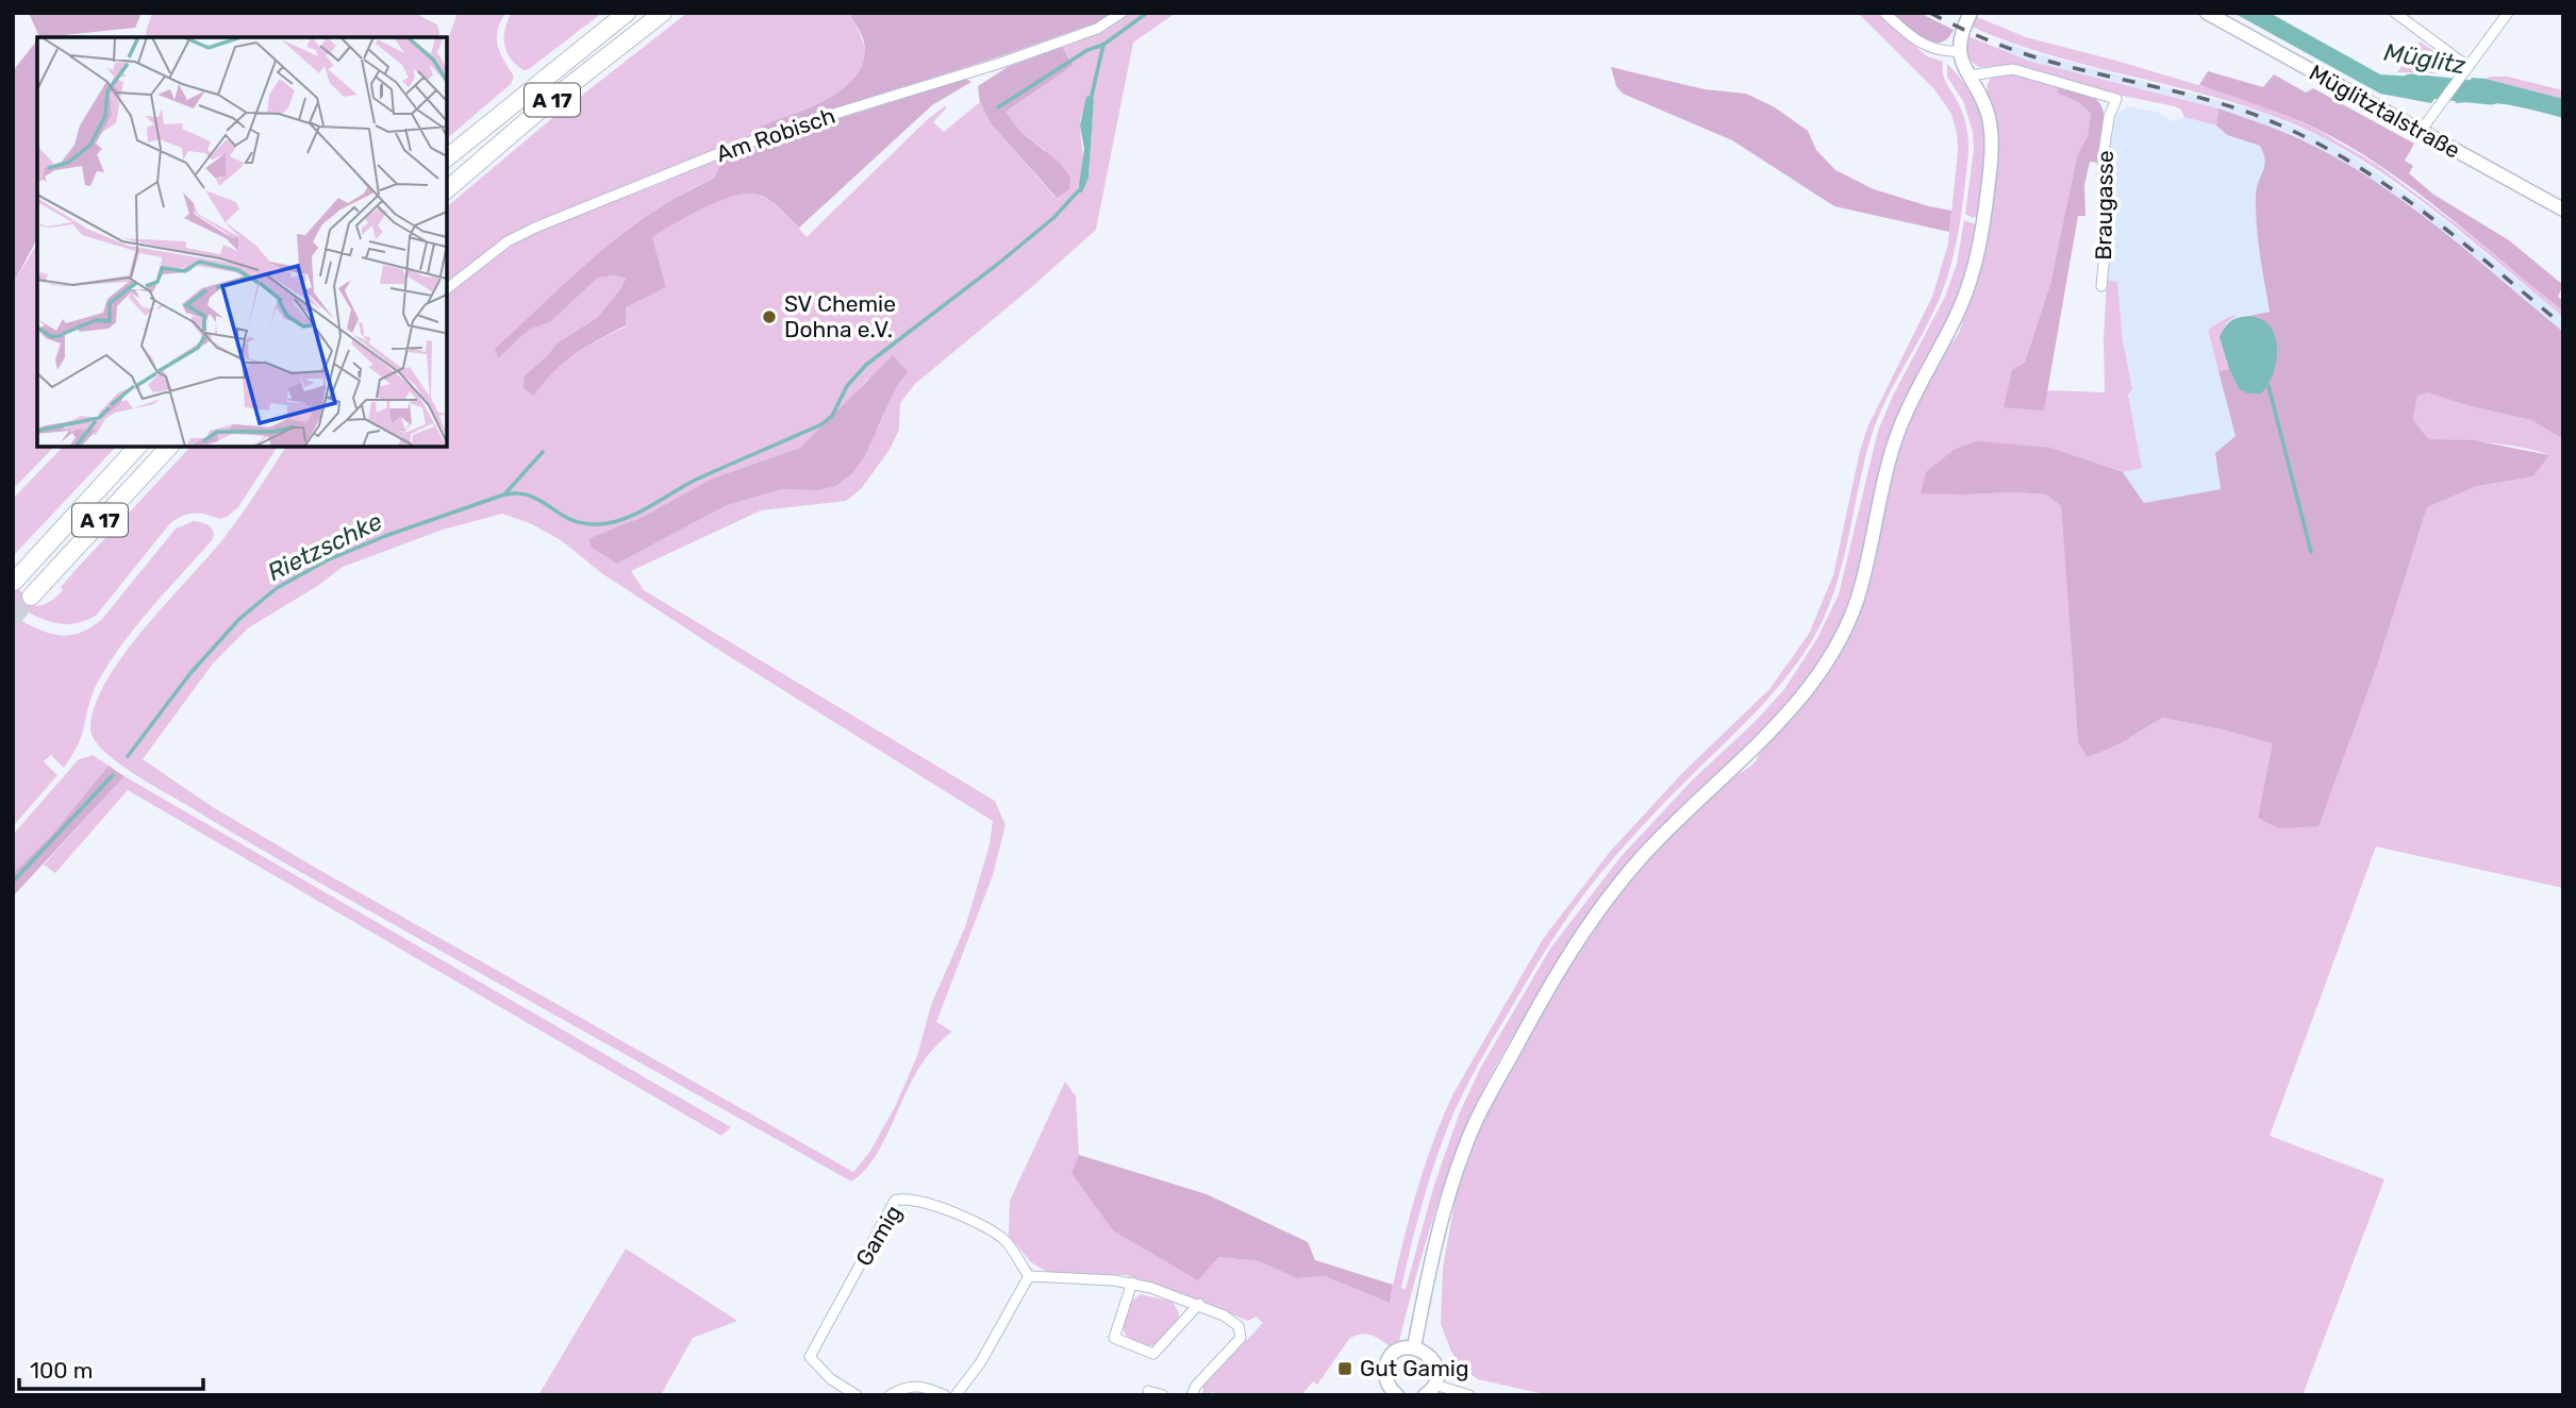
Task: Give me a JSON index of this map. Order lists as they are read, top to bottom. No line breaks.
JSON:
{"streets":{"highway":["A 17"],"street":["Müglitztalstraße","Am Robisch","Braugasse","Gamig"]},"water":["Müglitz","Rietzschke"],"places":{"other":["SV Chemie Dohna e.V."],"transit":["Gut Gamig"]},"scale_bar":"100 m"}
